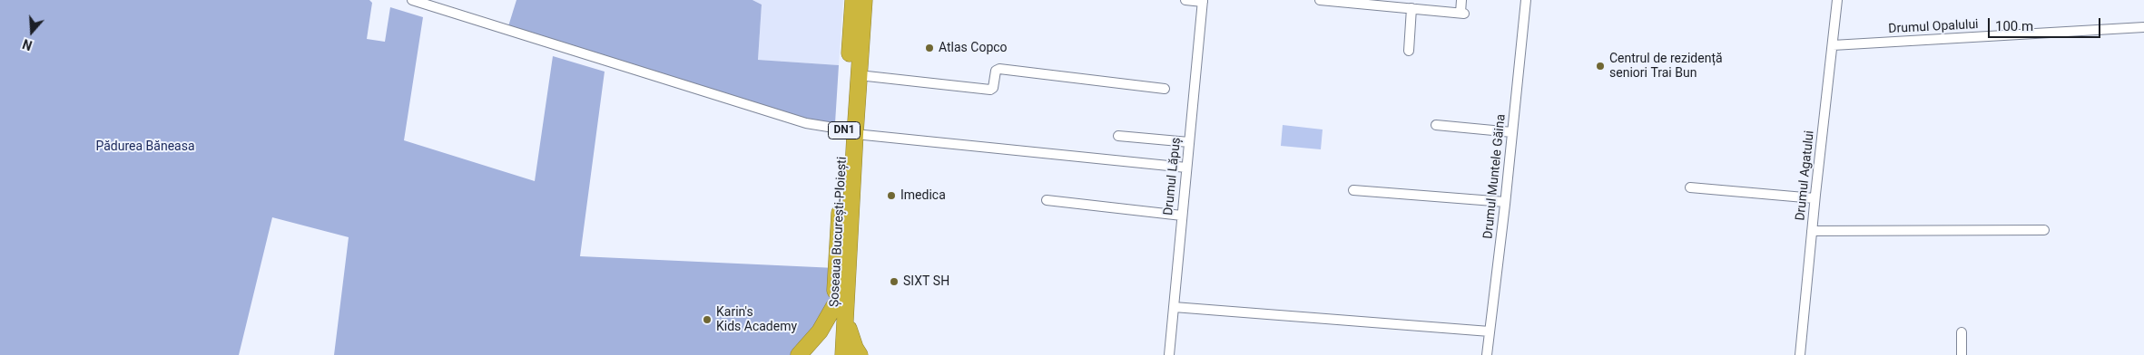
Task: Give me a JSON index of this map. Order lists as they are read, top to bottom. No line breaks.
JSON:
{"streets":{"highway":["DN1","Șoseaua București-Ploiești"],"street":["Drumul Opalului","Drumul Agatului","Drumul Lăpuș","Drumul Muntele Găina"]},"crossings":[["Drumul Opalului","Drumul Agatului"]],"parks":["Pădurea Băneasa"],"places":["Atlas Copco","Centrul de rezidență seniori Trai Bun","Imedica","SIXT SH","Karin's Kids Academy"],"scale_bar":"100 m","north":"bottom"}
